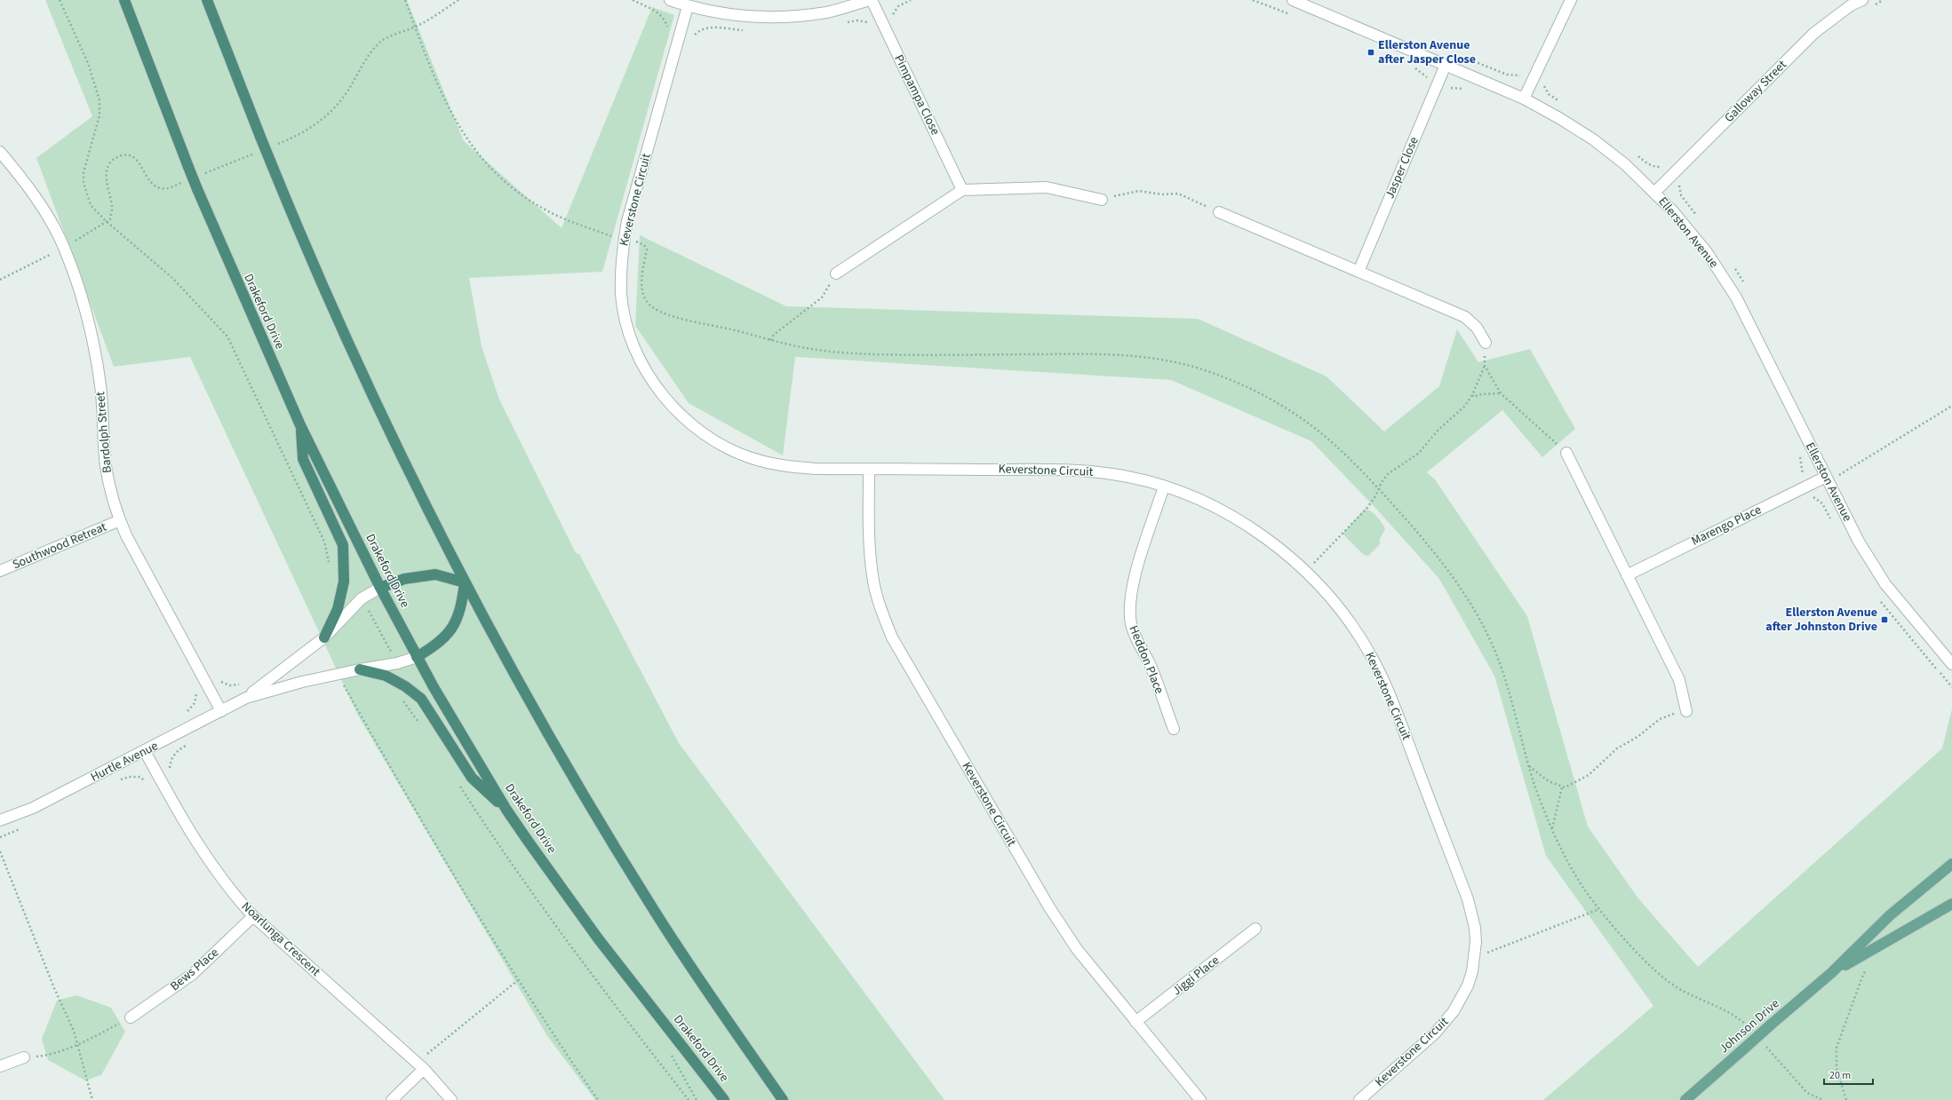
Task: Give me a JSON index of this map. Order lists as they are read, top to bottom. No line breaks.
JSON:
{"streets":{"highway":["Drakeford Drive"],"main road":["Johnson Drive"],"street":["Galloway Street","Pimpampa Close","Jasper Close","Keverstone Circuit","Ellerston Avenue","Bardolph Street","Marengo Place","Southwood Retreat","Heddon Place","Hurtle Avenue","Noarlunga Crescent","Bews Place","Jiggi Place"]},"crossings":[["Galloway Street","Ellerston Avenue"],["Jasper Close","Ellerston Avenue"],["Keverstone Circuit","Heddon Place"],["Keverstone Circuit","Jiggi Place"],["Ellerston Avenue","Marengo Place"],["Drakeford Drive","Hurtle Avenue"],["Bardolph Street","Southwood Retreat"],["Bardolph Street","Hurtle Avenue"],["Hurtle Avenue","Noarlunga Crescent"],["Noarlunga Crescent","Bews Place"]],"places":{"transit":["Ellerston Avenue after Jasper Close","Ellerston Avenue after Johnston Drive"]},"scale_bar":"20 m"}
